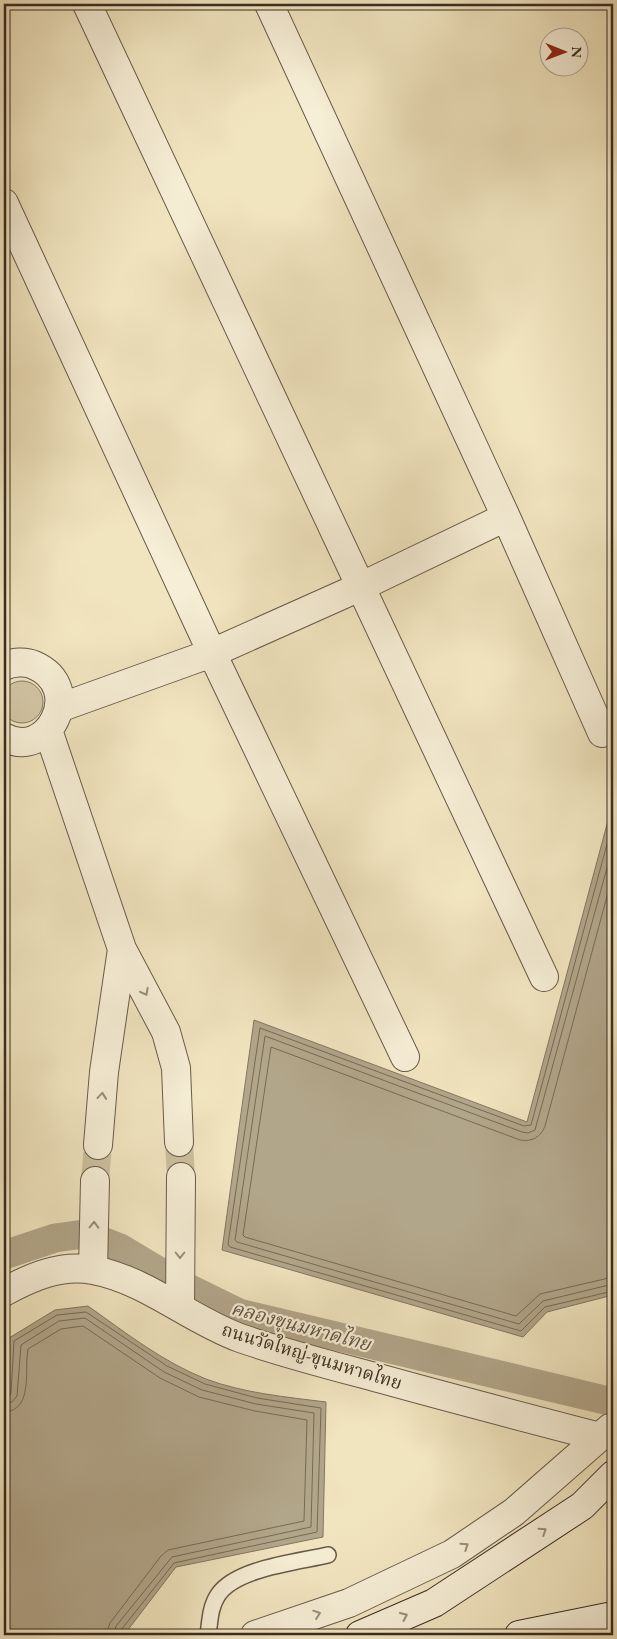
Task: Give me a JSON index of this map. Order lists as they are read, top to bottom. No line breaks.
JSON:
{"streets":{"street":["ถนนวัดใหญ่-ขุนมหาดไทย"]},"water":["คลองขุนมหาดไทย"],"north":"right"}
